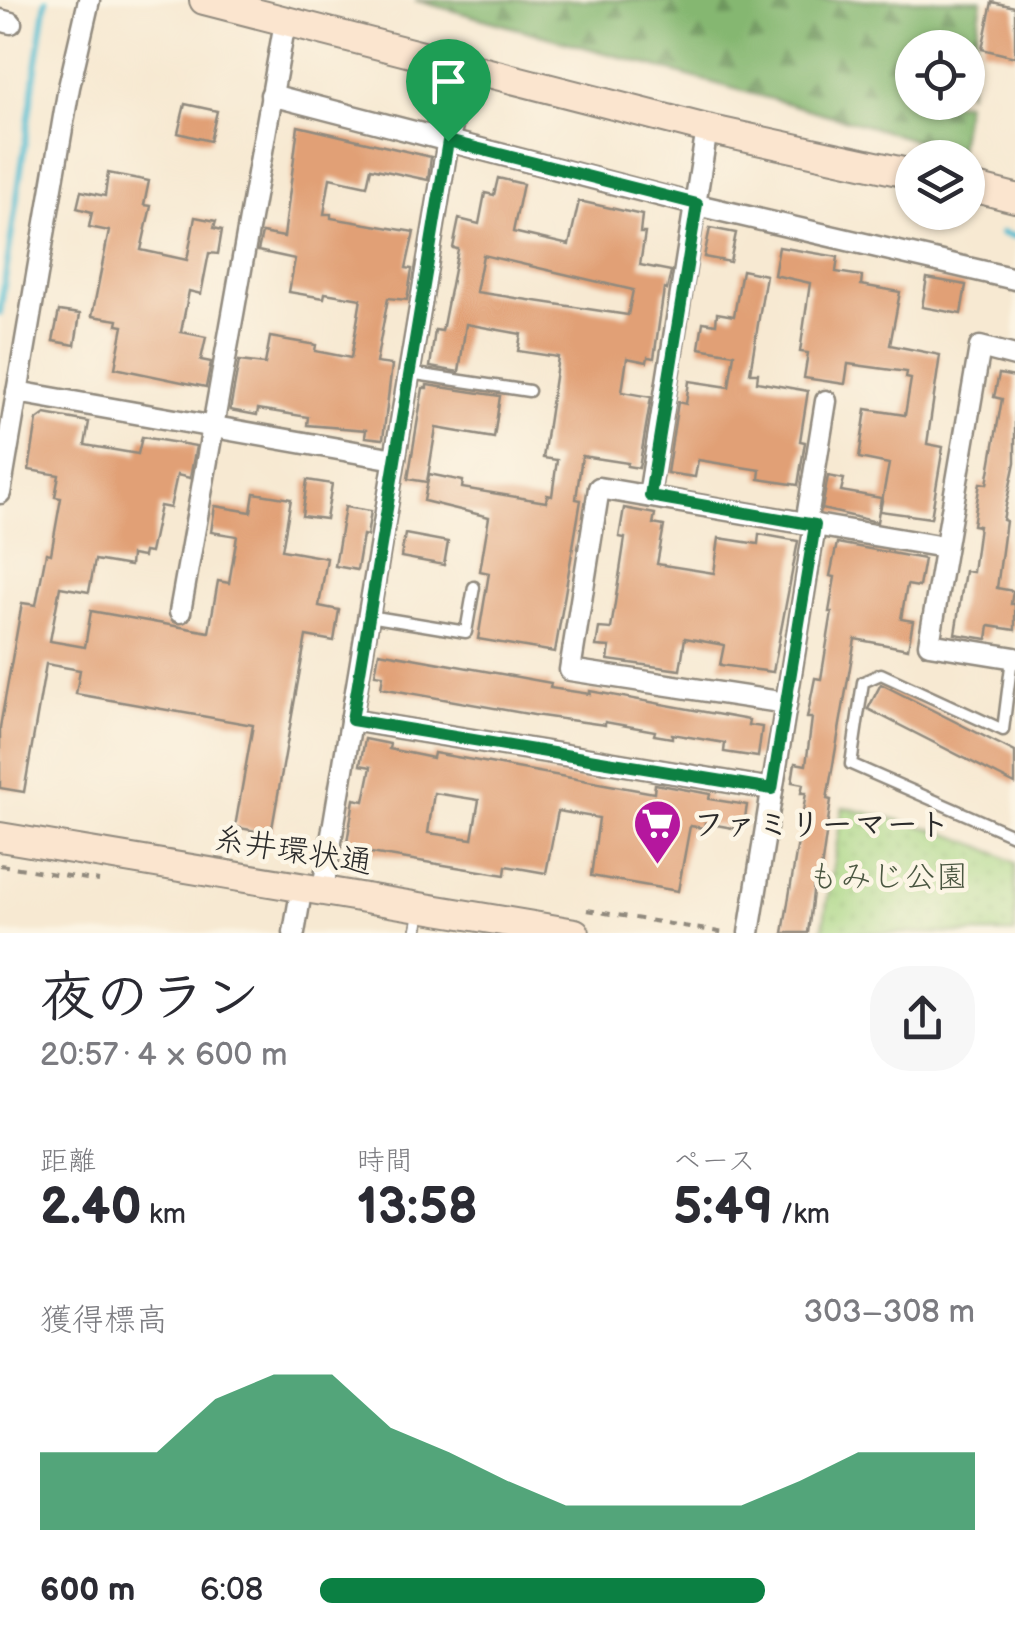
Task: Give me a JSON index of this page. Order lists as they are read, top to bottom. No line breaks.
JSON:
{"streets":{"street":["糸井環状通"]},"parks":["もみじ公園"],"places":{"supermarket":["ファミリーマート"]},"page":{"heading":["夜のラン","20:57 · 4 × 600 m"],"stats":[["距離","2.40 km"],["時間","13:58"],["ペース","5:49 /km"]],"chart":["獲得標高","303–308 m"],"list":[{"name":"600 m","note":"6:08"}]}}
